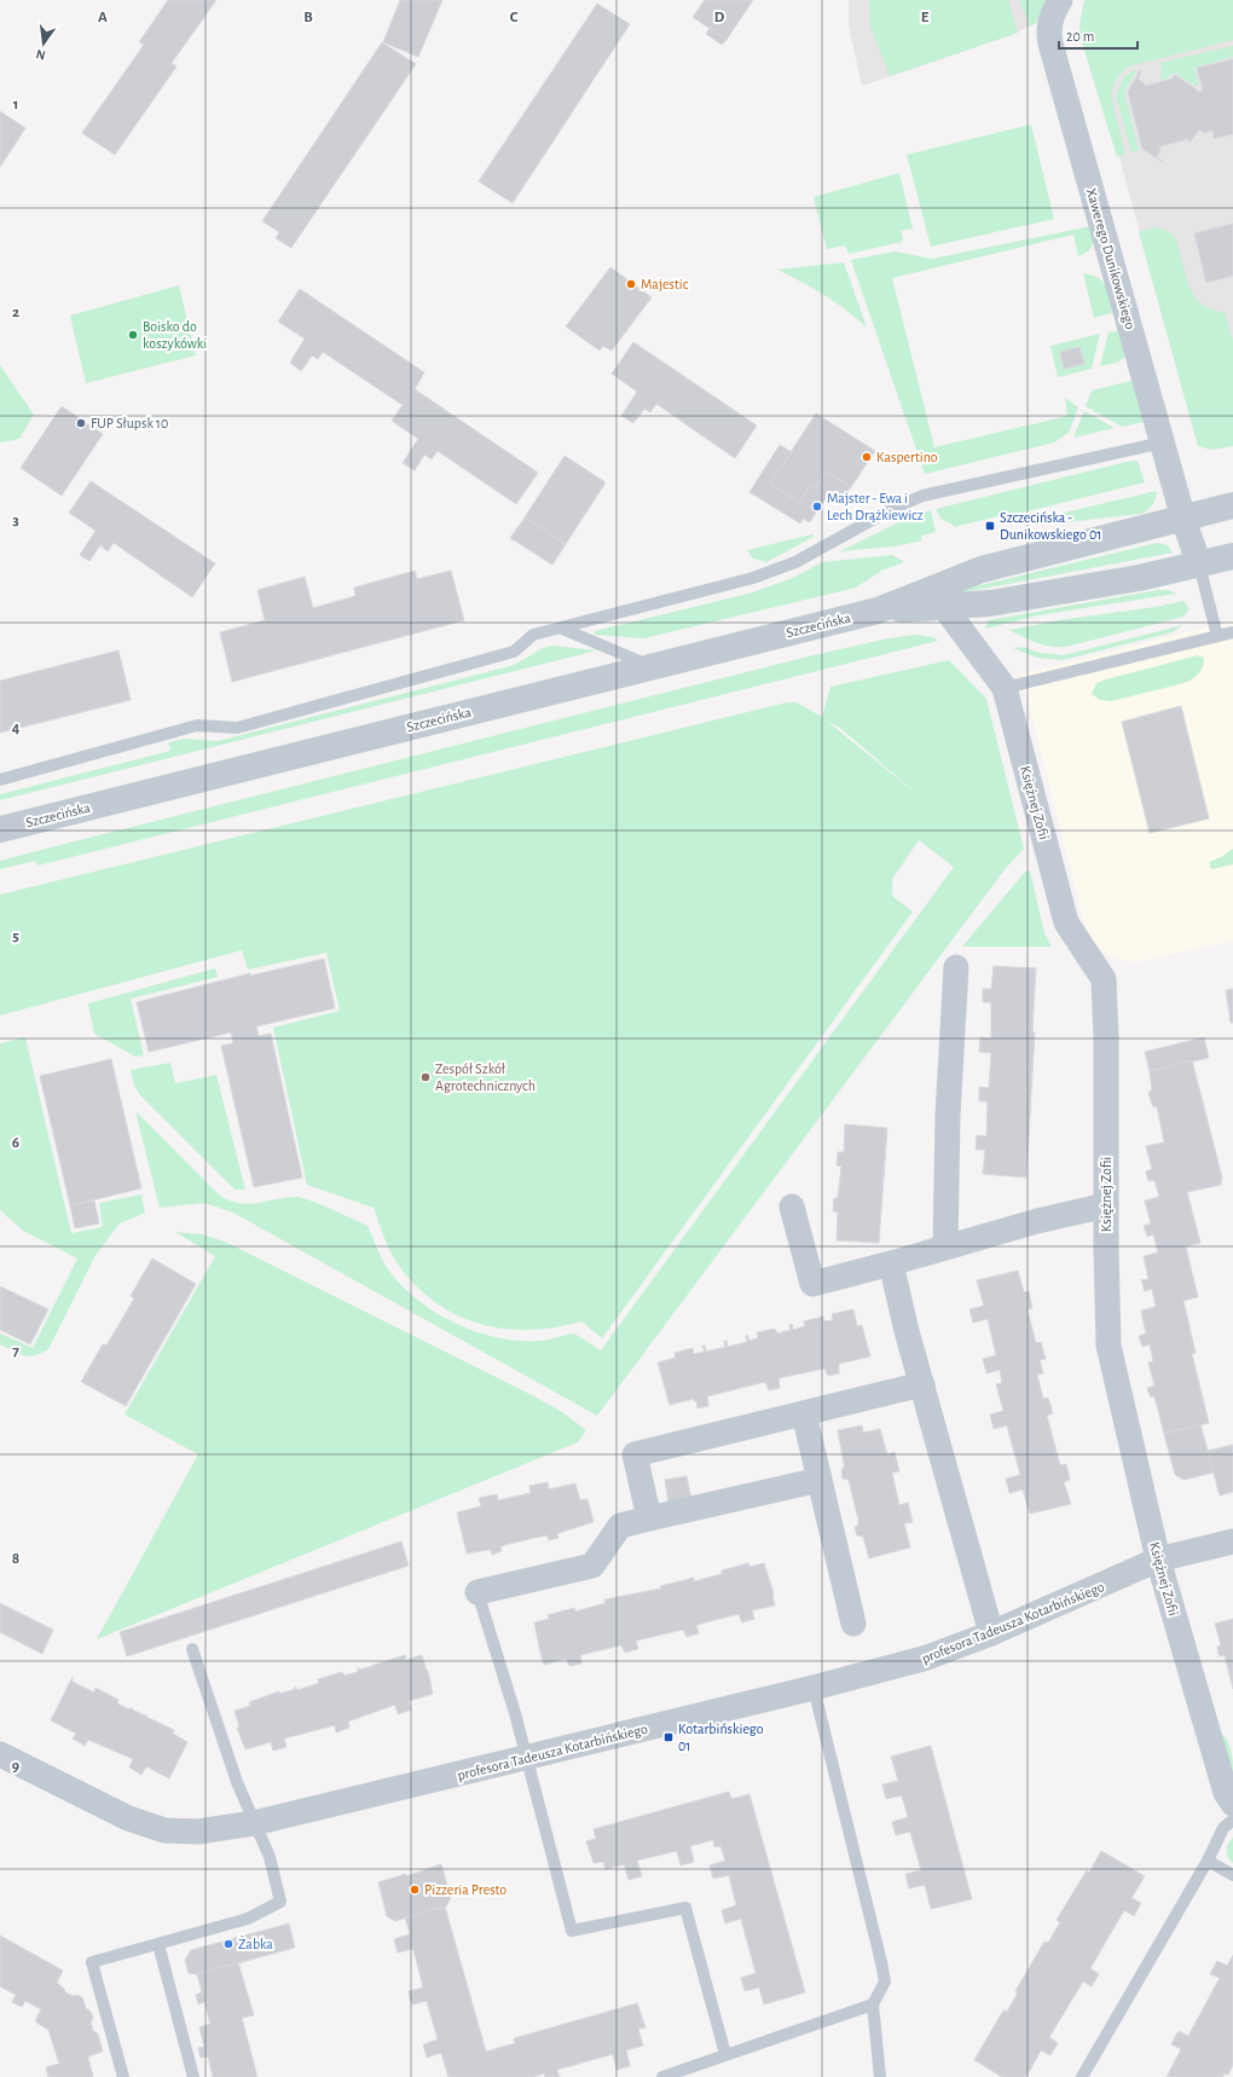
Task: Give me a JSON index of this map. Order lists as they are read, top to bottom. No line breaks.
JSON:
{"streets":{"street":["Xawerego Dunikowskiego","Szczecińska","Księżnej Zofii","profesora Tadeusza Kotarbińskiego"]},"crossings":[["Xawerego Dunikowskiego","Szczecińska"],["Szczecińska","Księżnej Zofii"],["Księżnej Zofii","profesora Tadeusza Kotarbińskiego"]],"places":{"other":["Majestic","Boisko do koszykówki","FUP Słupsk 10","Kaspertino","Majster - Ewa i Lech Drążkiewicz","Zespół Szkół Agrotechnicznych","Pizzeria Presto","Żabka"],"transit":["Szczecińska - Dunikowskiego 01","Kotarbińskiego 01"]},"scale_bar":"20 m","north":"bottom","grid":{"columns":["A","B","C","D","E"],"rows":["1","2","3","4","5","6","7","8","9"]}}
